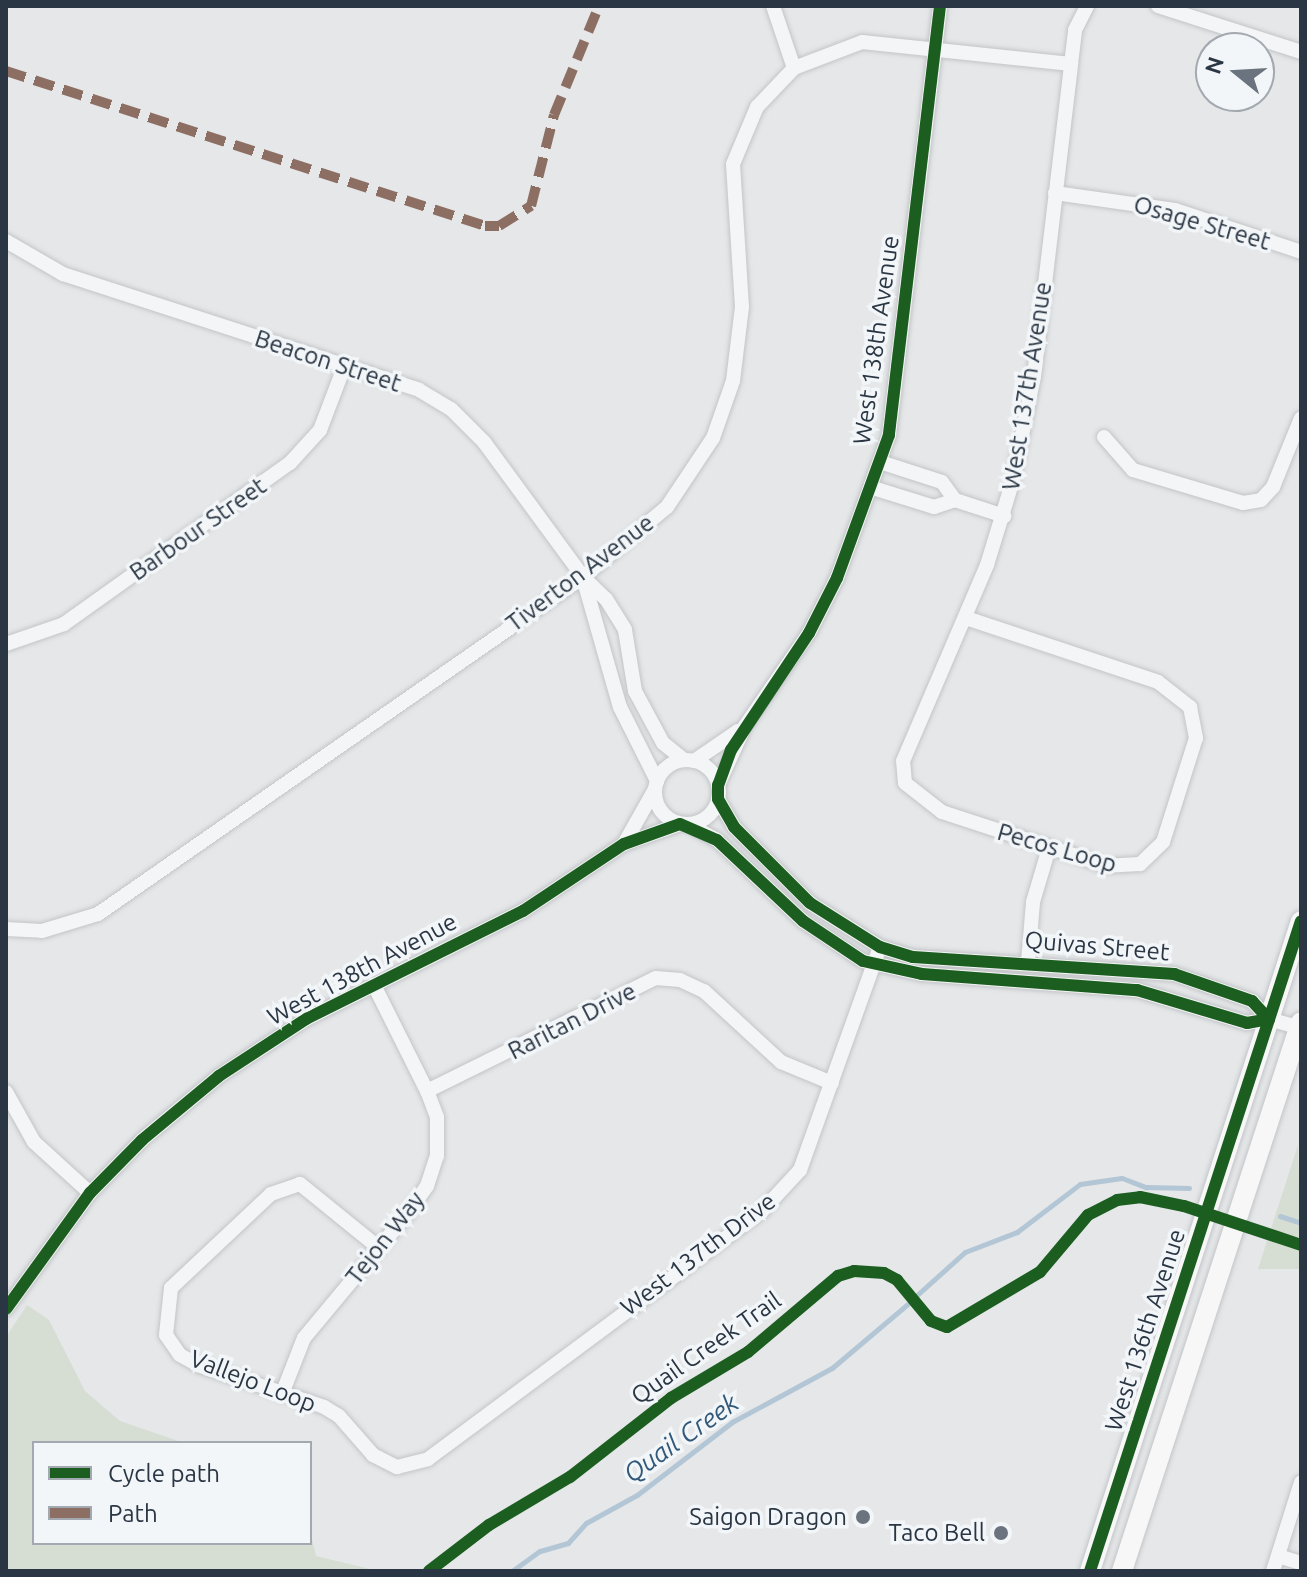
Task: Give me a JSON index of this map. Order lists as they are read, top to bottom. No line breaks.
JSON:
{"streets":{"main road":["West 136th Avenue"],"street":["Osage Street","West 138th Avenue","Beacon Street","West 137th Avenue","Barbour Street","Tiverton Avenue","Pecos Loop","Quivas Street","Raritan Drive","Tejon Way","West 137th Drive","Vallejo Loop"],"cycle path":["Quail Creek Trail"]},"crossings":[["Osage Street","West 137th Avenue"],["West 138th Avenue","Beacon Street"],["West 138th Avenue","Tiverton Avenue"],["West 138th Avenue","Quivas Street"],["West 138th Avenue","Tejon Way"],["Beacon Street","Barbour Street"],["Beacon Street","Tiverton Avenue"],["Beacon Street","Quivas Street"],["West 137th Avenue","Tiverton Avenue"],["West 137th Avenue","Pecos Loop"],["Quivas Street","West 137th Drive"],["Quivas Street","West 136th Avenue"],["Raritan Drive","Tejon Way"],["Raritan Drive","West 137th Drive"],["Tejon Way","Vallejo Loop"],["West 137th Drive","Vallejo Loop"]],"water":["Quail Creek"],"places":["Saigon Dragon","Taco Bell"],"legend":["Cycle path","Path"],"north":"left"}
